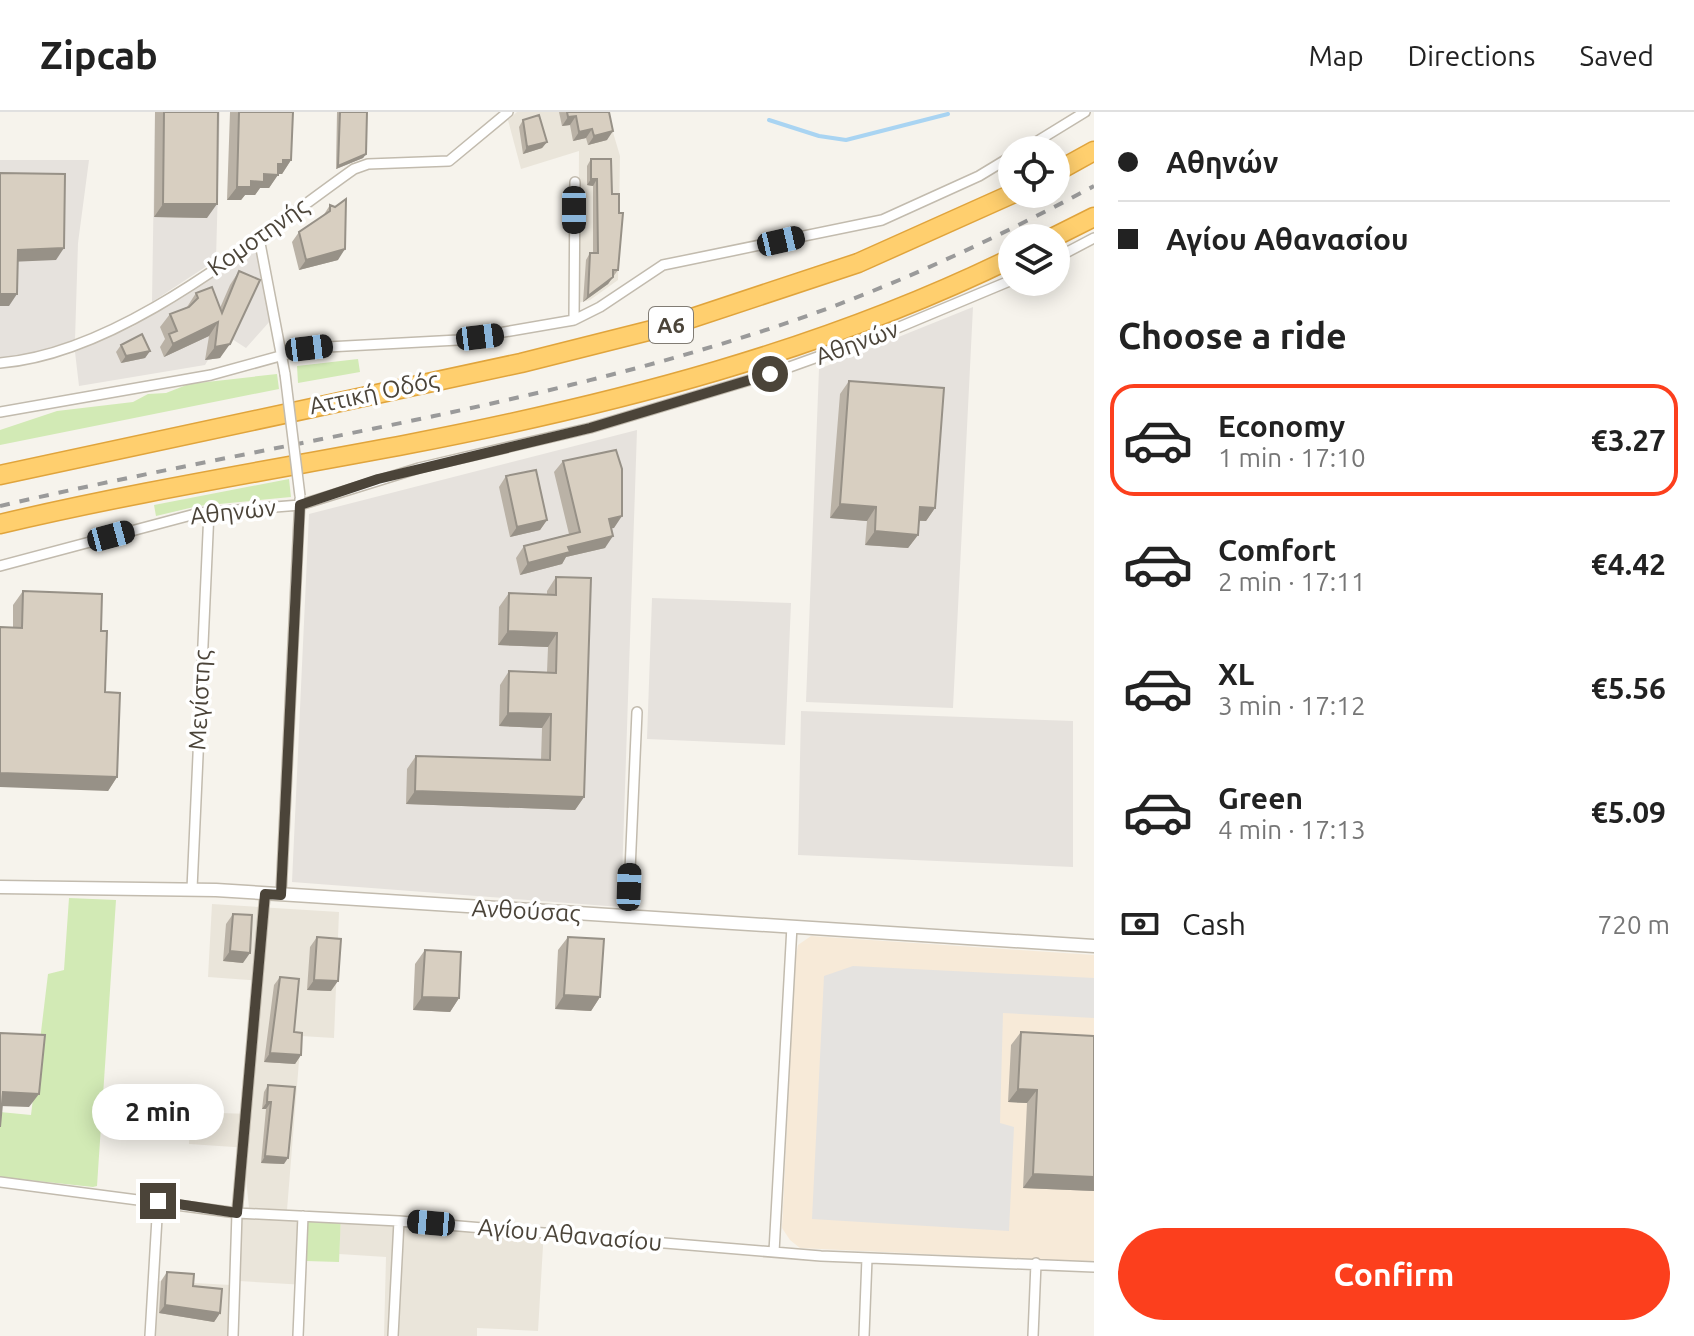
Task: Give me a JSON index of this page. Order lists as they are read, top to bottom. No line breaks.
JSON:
{"streets":{"highway":["Α6","Αττική Οδός"],"street":["Κομοτηνής","Αθηνών","Μεγίστης","Ανθούσας","Αγίου Αθανασίου"]},"crossings":[["Αθηνών","Μεγίστης"],["Μεγίστης","Ανθούσας"]],"page":{"header":"Zipcab","nav":["Map","Directions","Saved"],"banner":["Αθηνών","Αγίου Αθανασίου"],"heading":"Choose a ride","list":[{"name":"Economy","note":"1 min · 17:10","value":"€3.27"},{"name":"Comfort","note":"2 min · 17:11","value":"€4.42"},{"name":"XL","note":"3 min · 17:12","value":"€5.56"},{"name":"Green","note":"4 min · 17:13","value":"€5.09"}],"pay":["Cash","720 m"],"bubble":"2 min","buttons":"Confirm"}}
